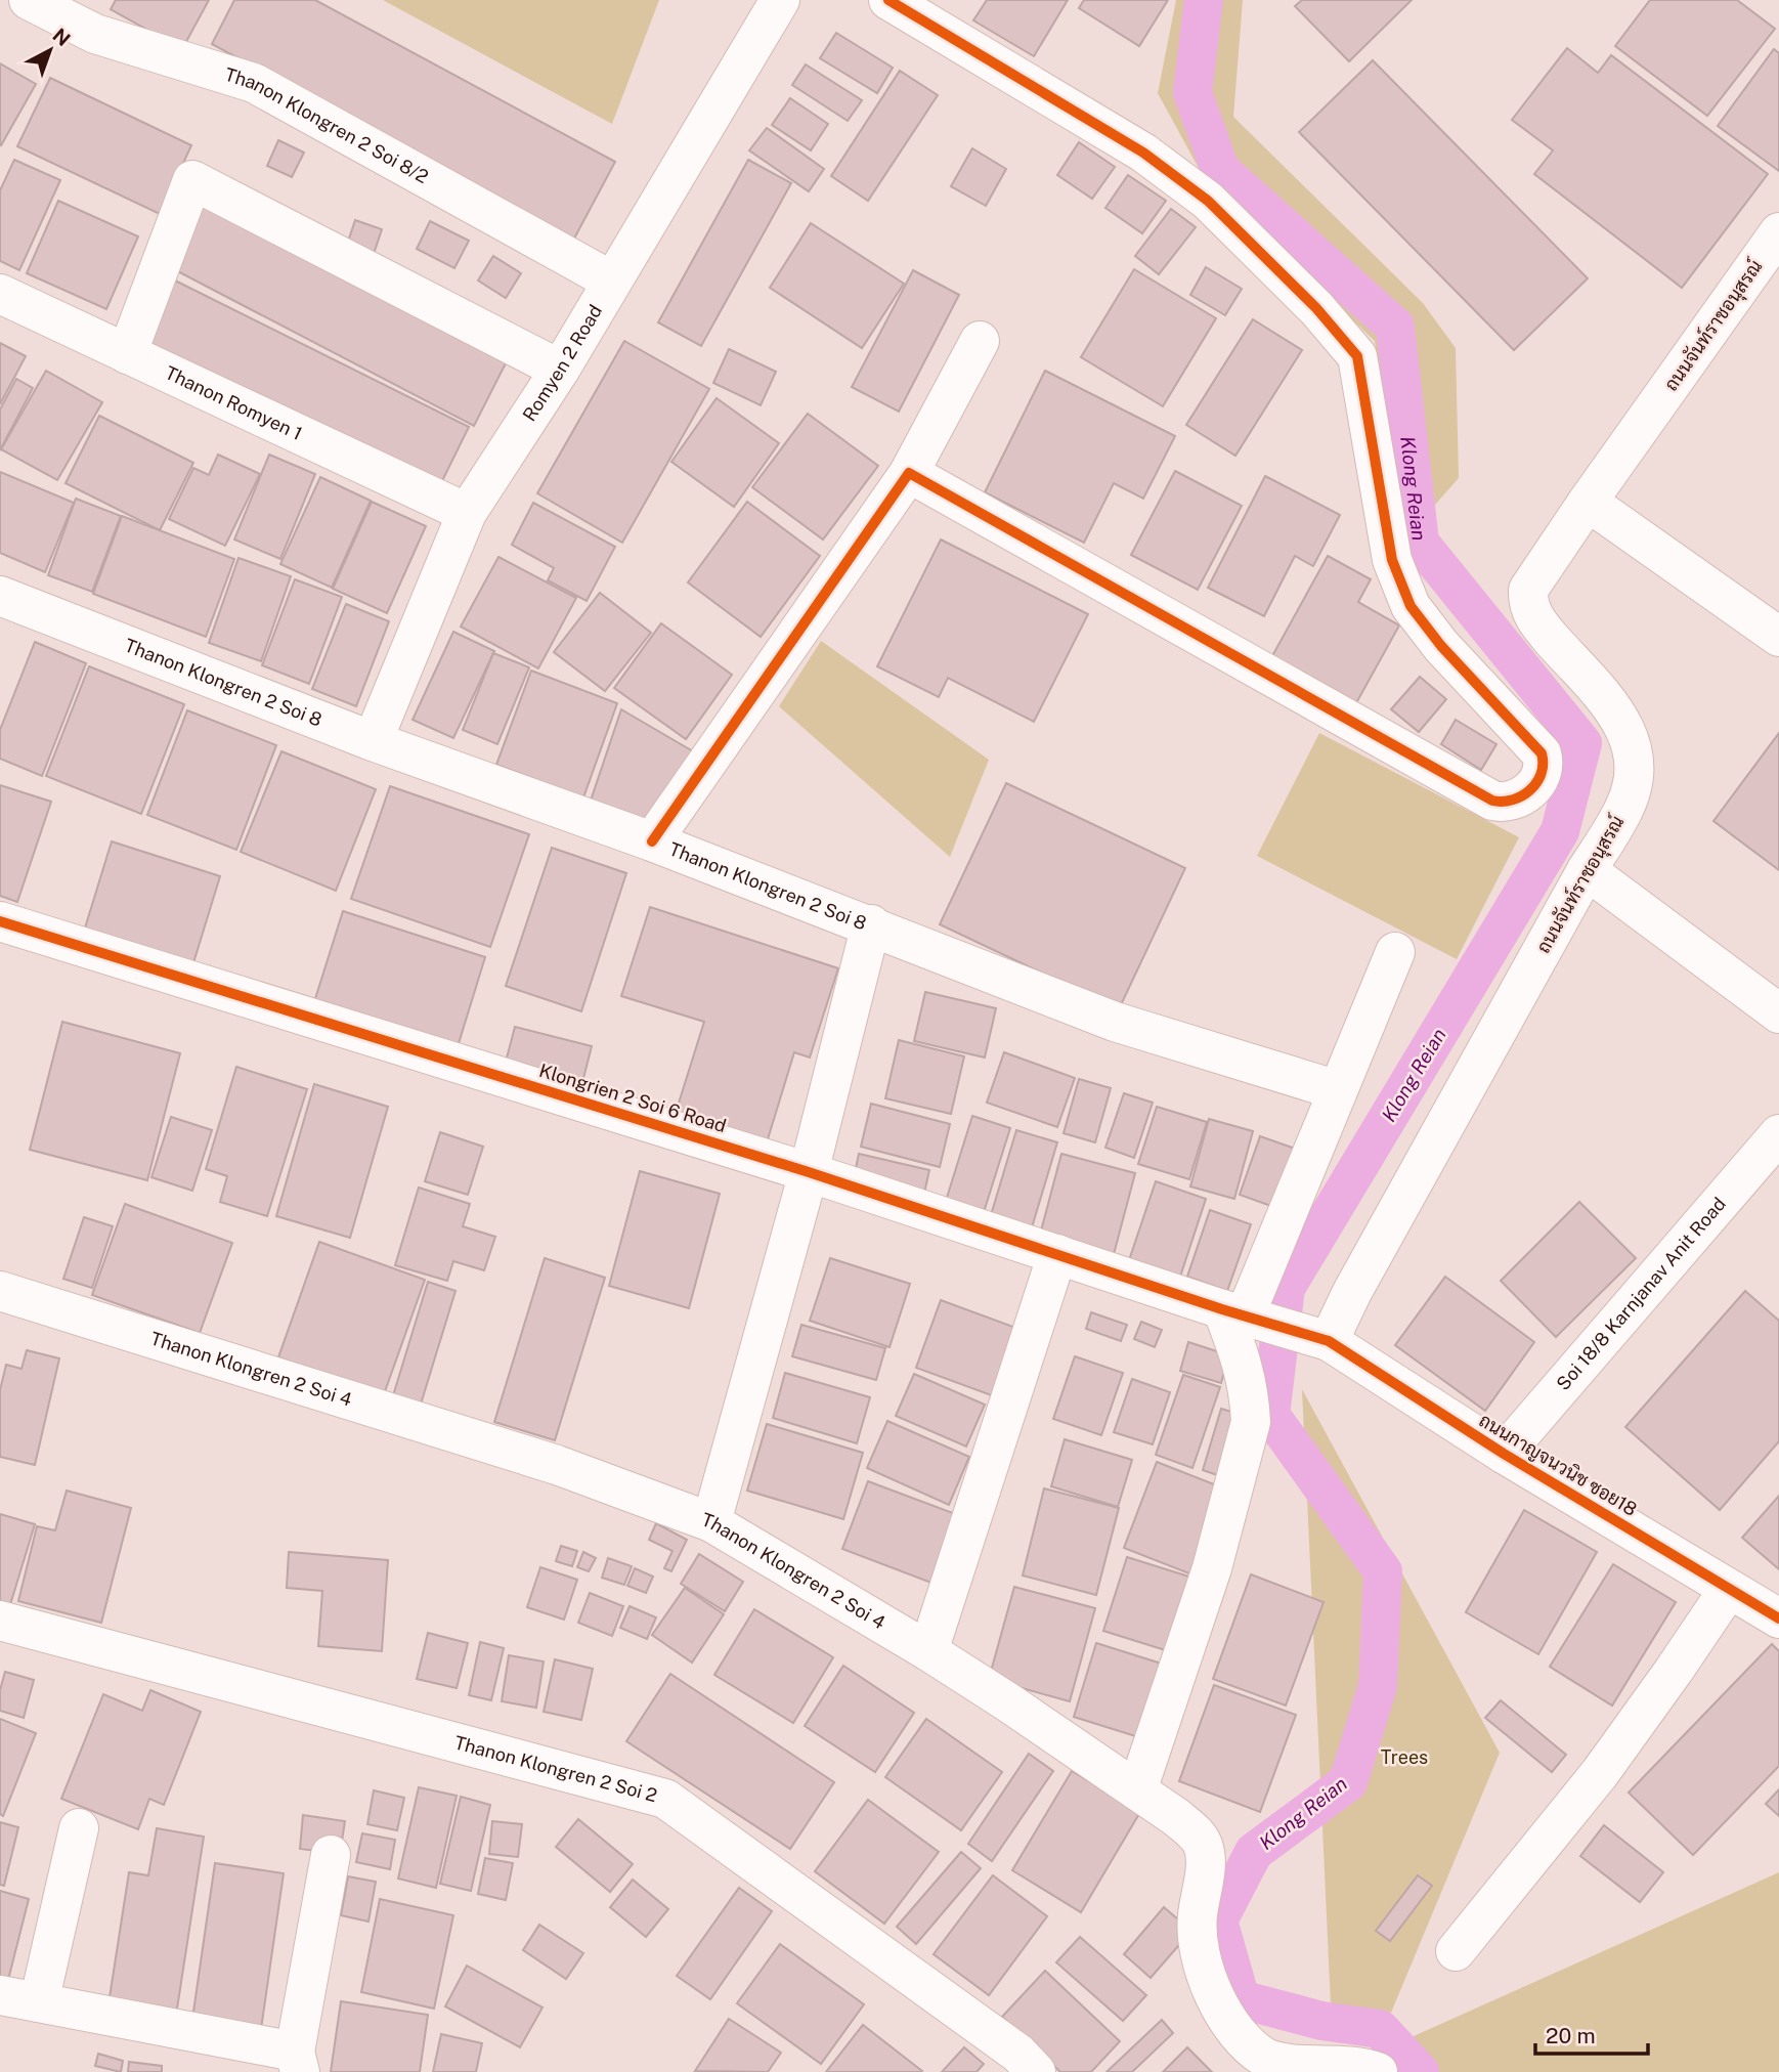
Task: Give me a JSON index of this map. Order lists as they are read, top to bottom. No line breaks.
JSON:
{"streets":{"street":["Thanon Klongren 2 Soi 8/2","ถนนจันท์ราชอนุสรณ์","Romyen 2 Road","Thanon Romyen 1","Thanon Klongren 2 Soi 8","Klongrien 2 Soi 6 Road","Soi 18/8 Karnjanav Anit Road","Thanon Klongren 2 Soi 4","ถนนกาญจนวนิช ซอย18","Thanon Klongren 2 Soi 2"]},"crossings":[["Thanon Klongren 2 Soi 8/2","Romyen 2 Road"],["ถนนจันท์ราชอนุสรณ์","ถนนกาญจนวนิช ซอย18"],["Romyen 2 Road","Thanon Romyen 1"],["Romyen 2 Road","Thanon Klongren 2 Soi 8"],["Klongrien 2 Soi 6 Road","ถนนกาญจนวนิช ซอย18"],["Soi 18/8 Karnjanav Anit Road","ถนนกาญจนวนิช ซอย18"]],"water":["Klong Reian"],"parks":["Trees"],"scale_bar":"20 m","north":"top right"}
